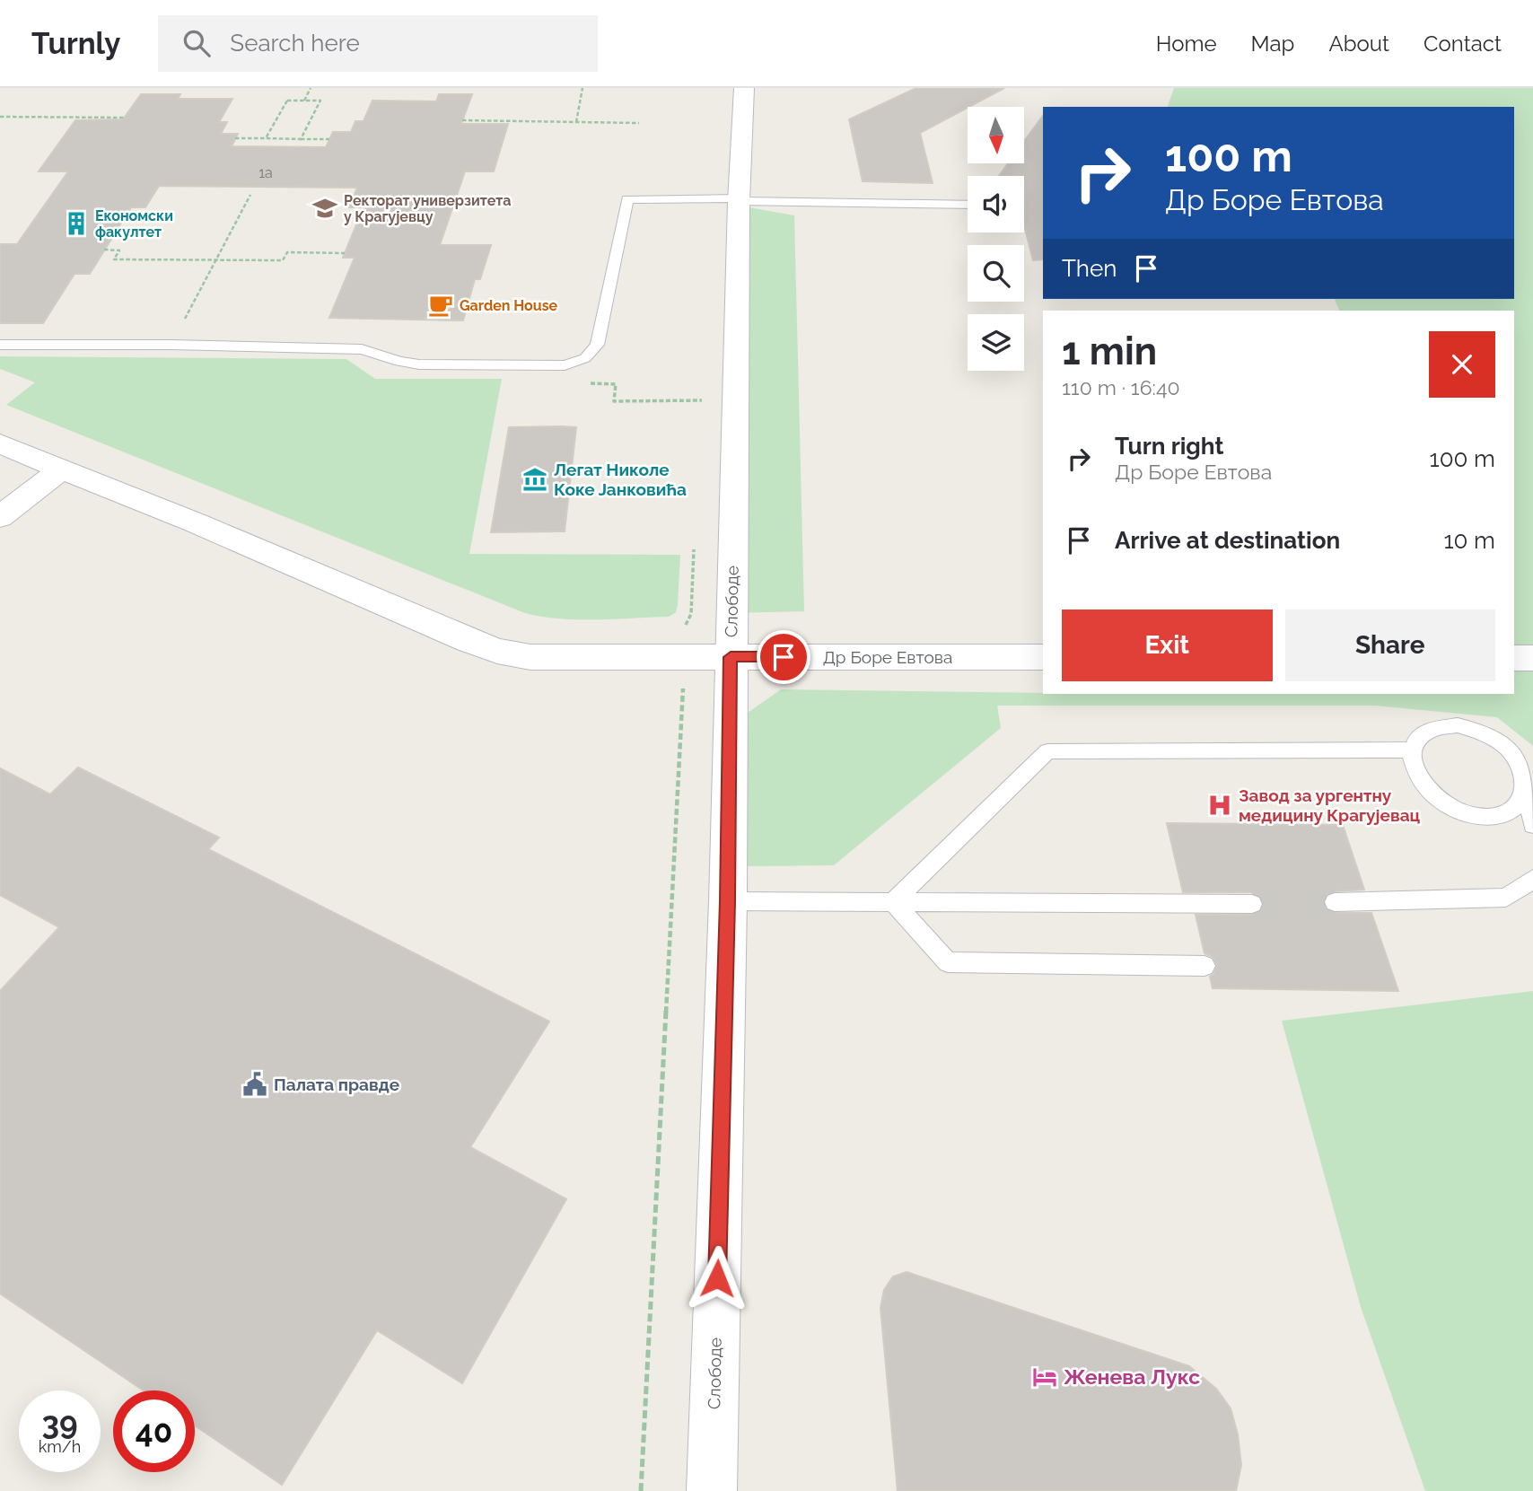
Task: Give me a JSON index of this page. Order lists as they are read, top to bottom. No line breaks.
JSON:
{"streets":{"street":["Слободе","Др Боре Евтова"]},"crossings":[["Слободе","Др Боре Евтова"]],"places":{"school or university":["Ректорат универзитета у Крагујевцу"],"building":["Економски факултет"],"cafe":["Garden House"],"museum":["Легат Николе Коке Јанковића"],"hospital":["Завод за ургентну медицину Крагујевац"],"public building":["Палата правде"],"hotel":["Женева Лукс"]},"house_numbers":["1a"],"north":"bottom","page":{"header":"Turnly","search":"Search here","nav":["Home","Map","About","Contact"],"turn":["100 m","Др Боре Евтова"],"then":"Then","heading":["1 min","110 m · 16:40"],"list":[{"name":"Turn right","note":"Др Боре Евтова","value":"100 m"},{"name":"Arrive at destination","value":"10 m"}],"buttons":["Exit","Share"],"speed":"39 km/h","limit":"40"}}
